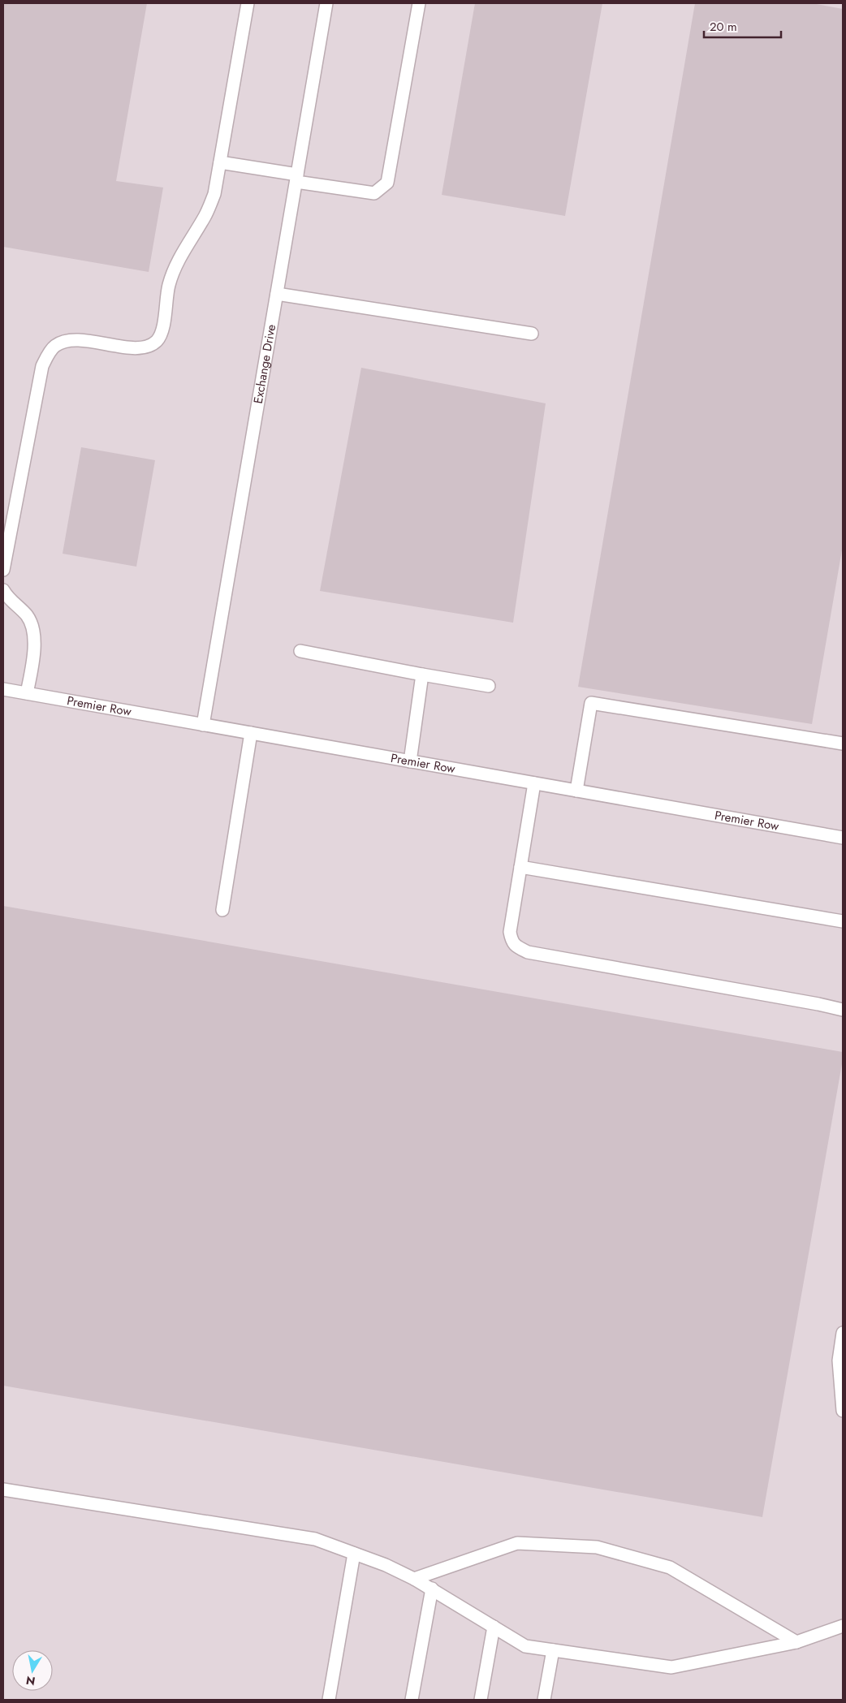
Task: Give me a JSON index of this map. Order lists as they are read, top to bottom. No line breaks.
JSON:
{"streets":{"street":["Exchange Drive","Premier Row"]},"crossings":[["Exchange Drive","Premier Row"]],"scale_bar":"20 m","north":"bottom"}
